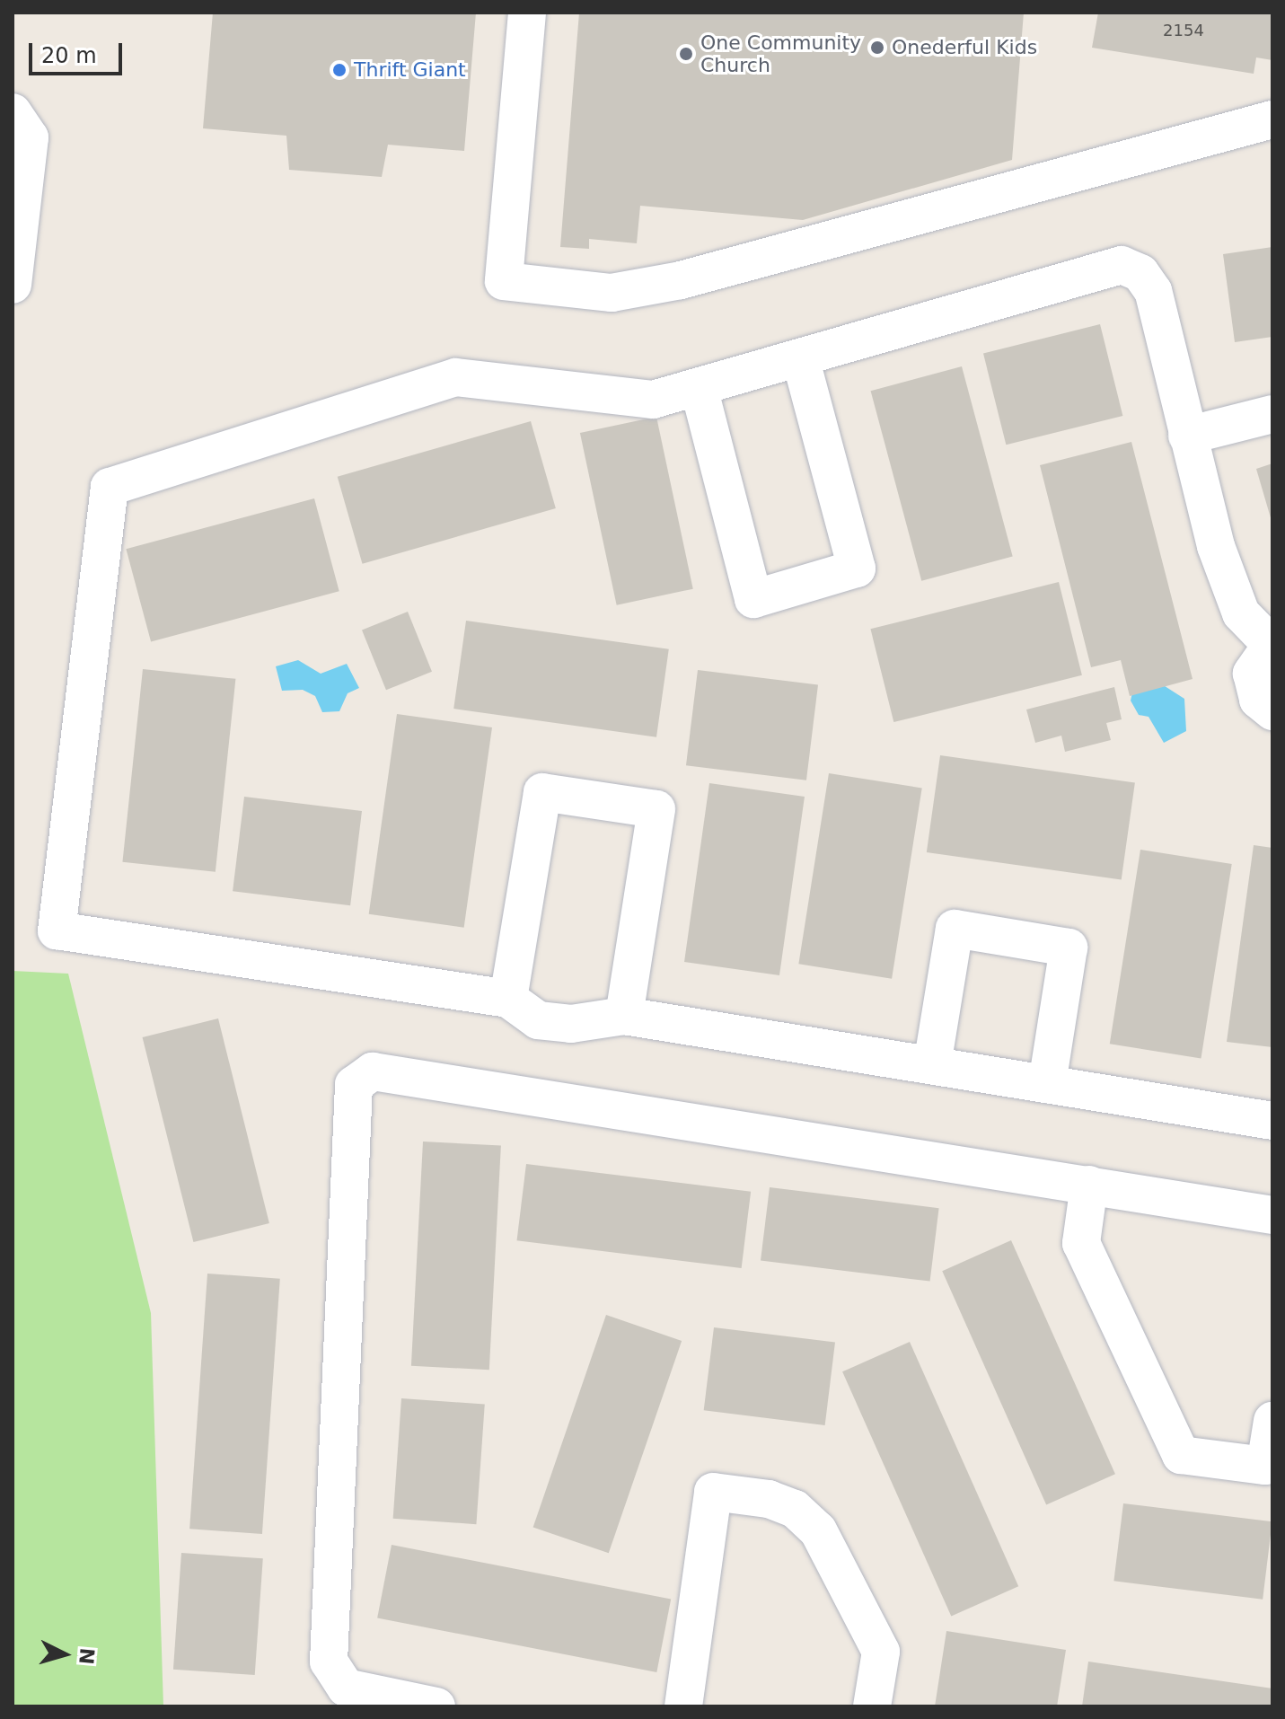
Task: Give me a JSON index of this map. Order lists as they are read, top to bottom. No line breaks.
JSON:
{"places":["Onederful Kids","One Community Church","Thrift Giant"],"house_numbers":["2154"],"scale_bar":"20 m","north":"right"}
